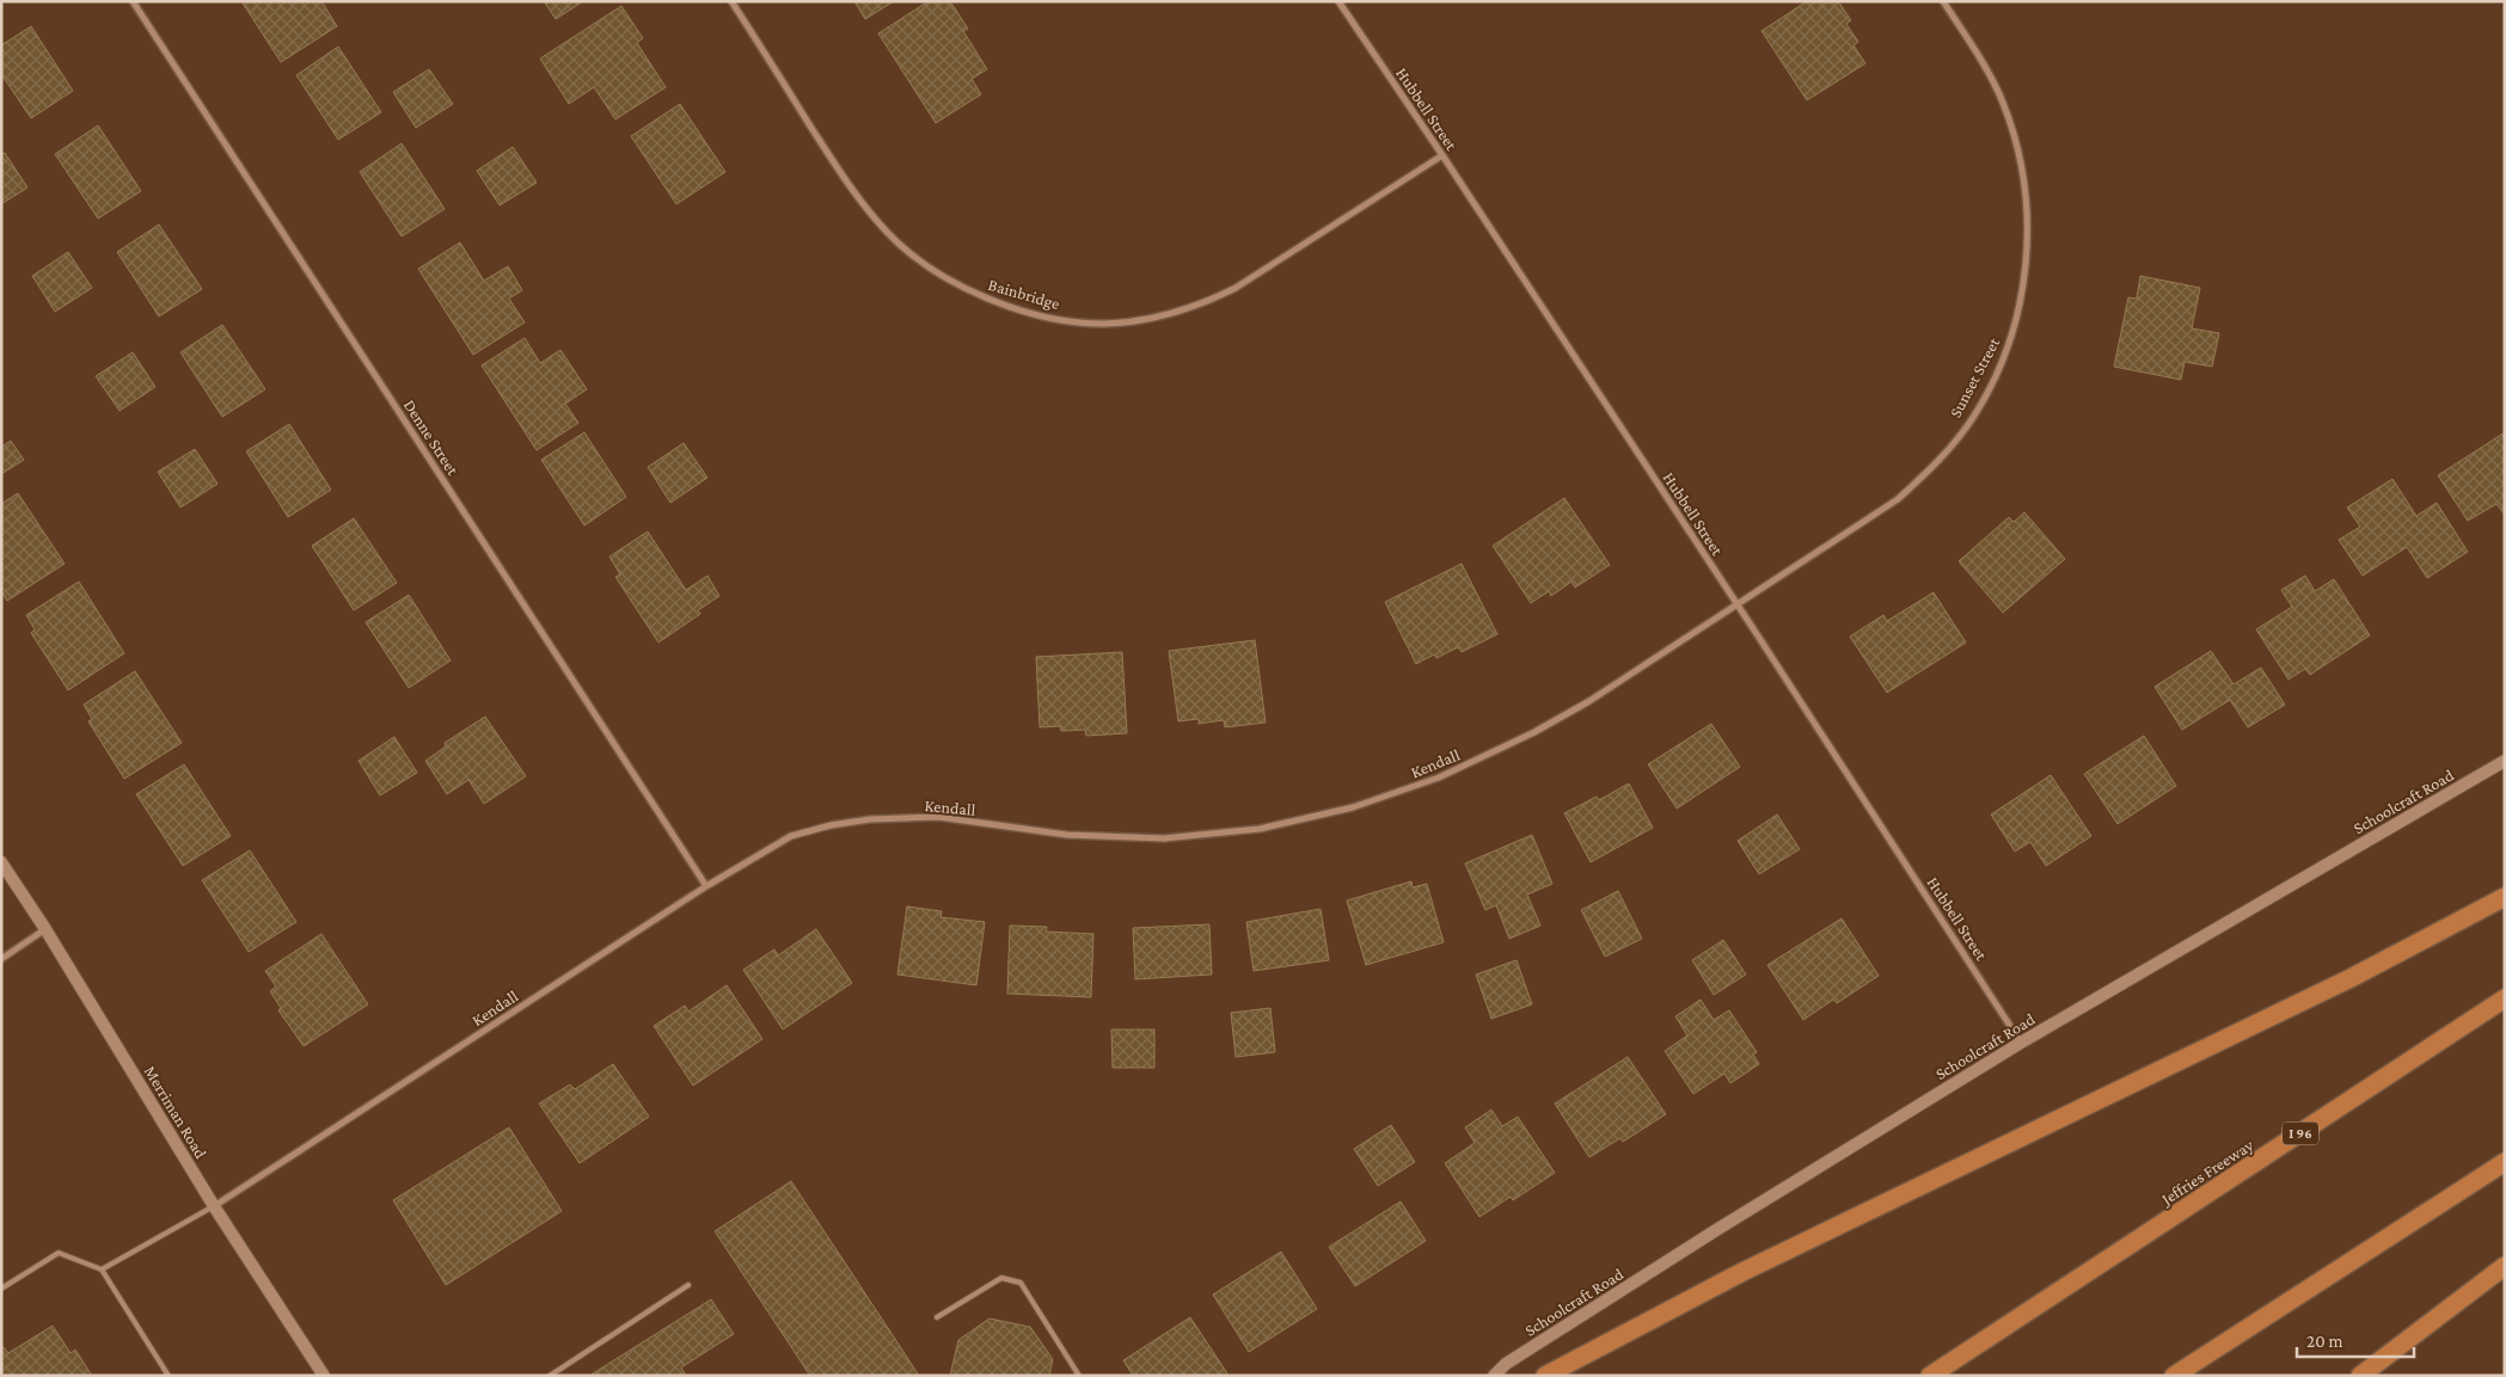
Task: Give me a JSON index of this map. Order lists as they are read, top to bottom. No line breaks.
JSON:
{"streets":{"highway":["I 96","Jeffries Freeway"],"main road":["Schoolcraft Road","Merriman Road"],"street":["Hubbell Street","Bainbridge","Sunset Street","Denne Street","Kendall"]},"crossings":[["Hubbell Street","Bainbridge"],["Hubbell Street","Sunset Street"],["Hubbell Street","Kendall"],["Hubbell Street","Schoolcraft Road"],["Sunset Street","Kendall"],["Denne Street","Kendall"],["Kendall","Merriman Road"]],"scale_bar":"20 m"}
